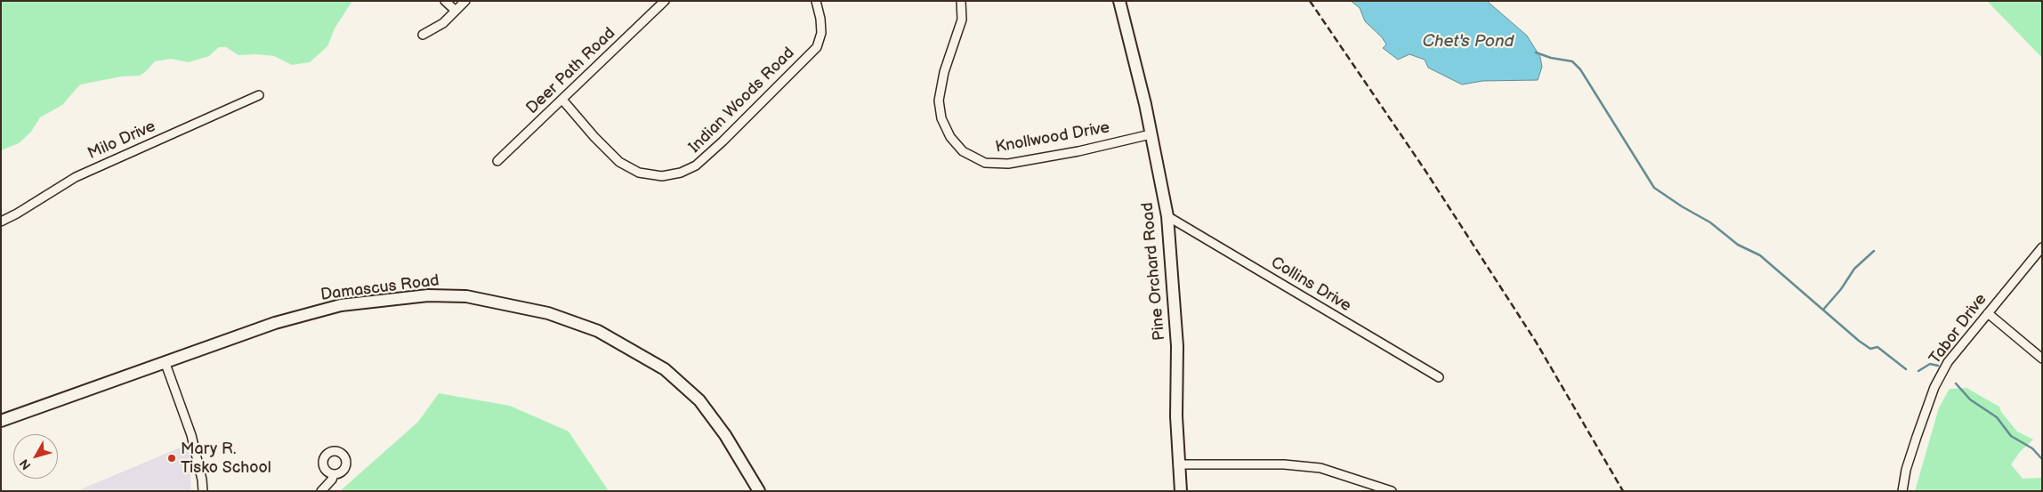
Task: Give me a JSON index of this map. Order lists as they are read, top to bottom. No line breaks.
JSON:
{"streets":{"street":["Deer Path Road","Indian Woods Road","Knollwood Drive","Milo Drive","Pine Orchard Road","Collins Drive","Damascus Road","Tabor Drive"]},"crossings":[["Deer Path Road","Indian Woods Road"],["Knollwood Drive","Pine Orchard Road"],["Pine Orchard Road","Collins Drive"]],"water":["Chet's Pond"],"places":["Mary R. Tisko School"],"north":"bottom left"}
